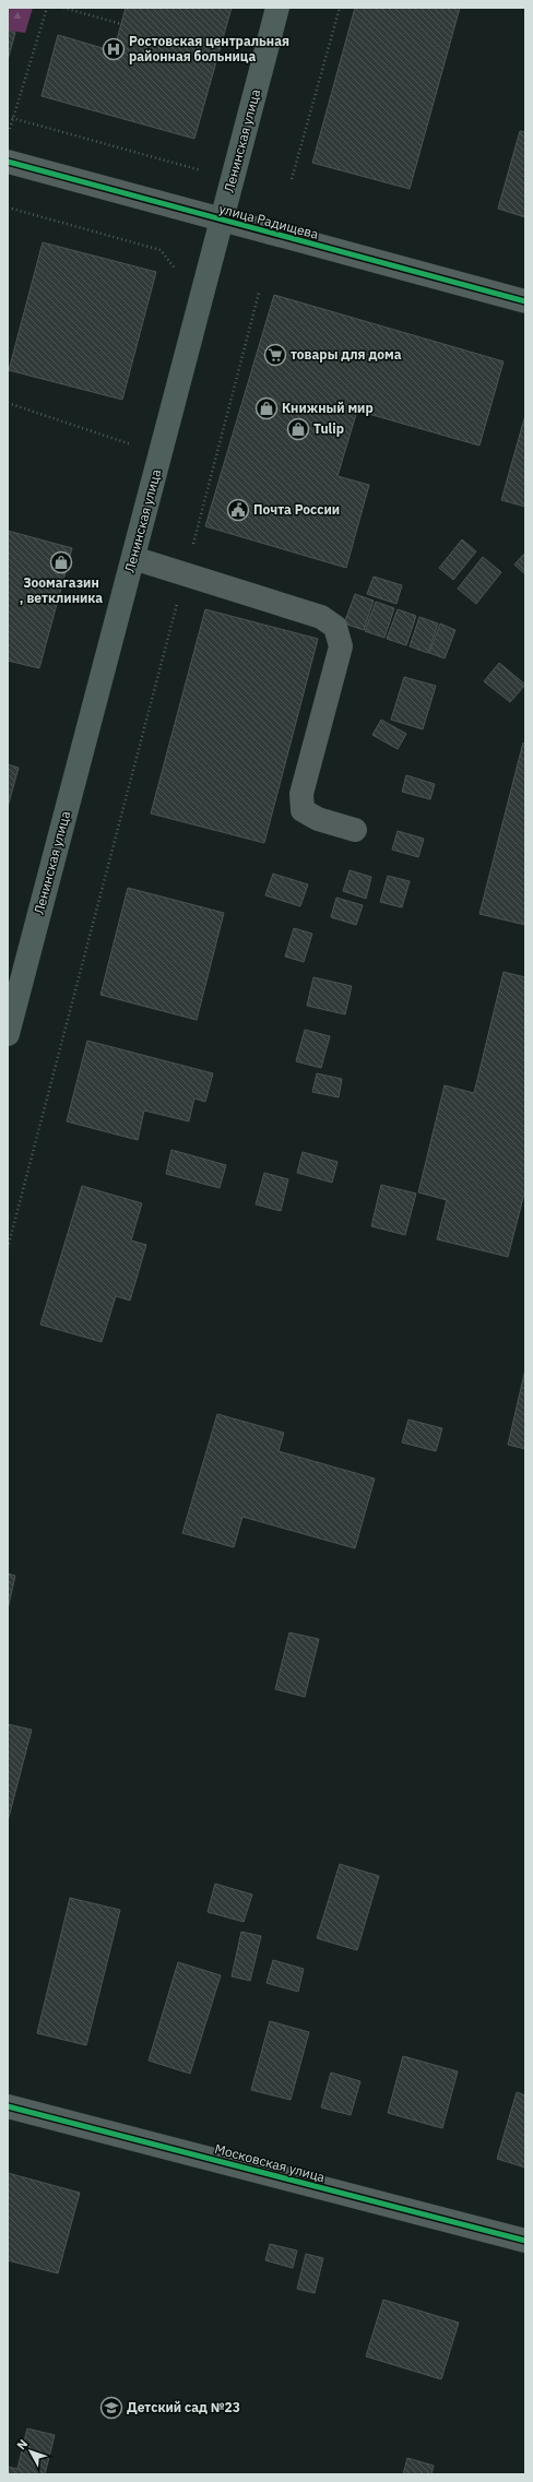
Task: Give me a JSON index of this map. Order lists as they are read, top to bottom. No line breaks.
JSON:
{"streets":{"main road":["Ленинская улица"],"street":["улица Радищева","Московская улица"]},"crossings":[["Ленинская улица","улица Радищева"]],"places":{"hospital":["Ростовская центральная районная больница"],"supermarket":["товары для дома"],"shop":["Книжный мир","Tulip","Зоомагазин , ветклиника"],"public building":["Почта России"],"school or university":["Детский сад №23"]},"north":"top left"}
